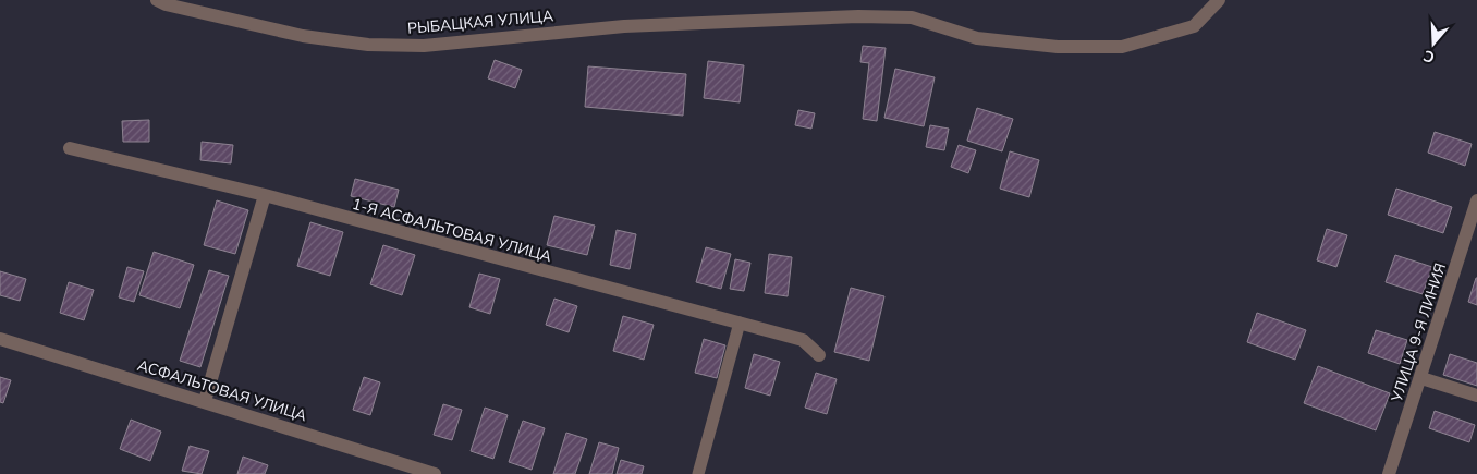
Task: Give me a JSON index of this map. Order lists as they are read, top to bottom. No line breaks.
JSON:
{"streets":{"street":["РЫБАЦКАЯ УЛИЦА","1-Я АСФАЛЬТОВАЯ УЛИЦА","УЛИЦА 9-Я ЛИНИЯ","АСФАЛЬТОВАЯ УЛИЦА"]},"north":"bottom"}
